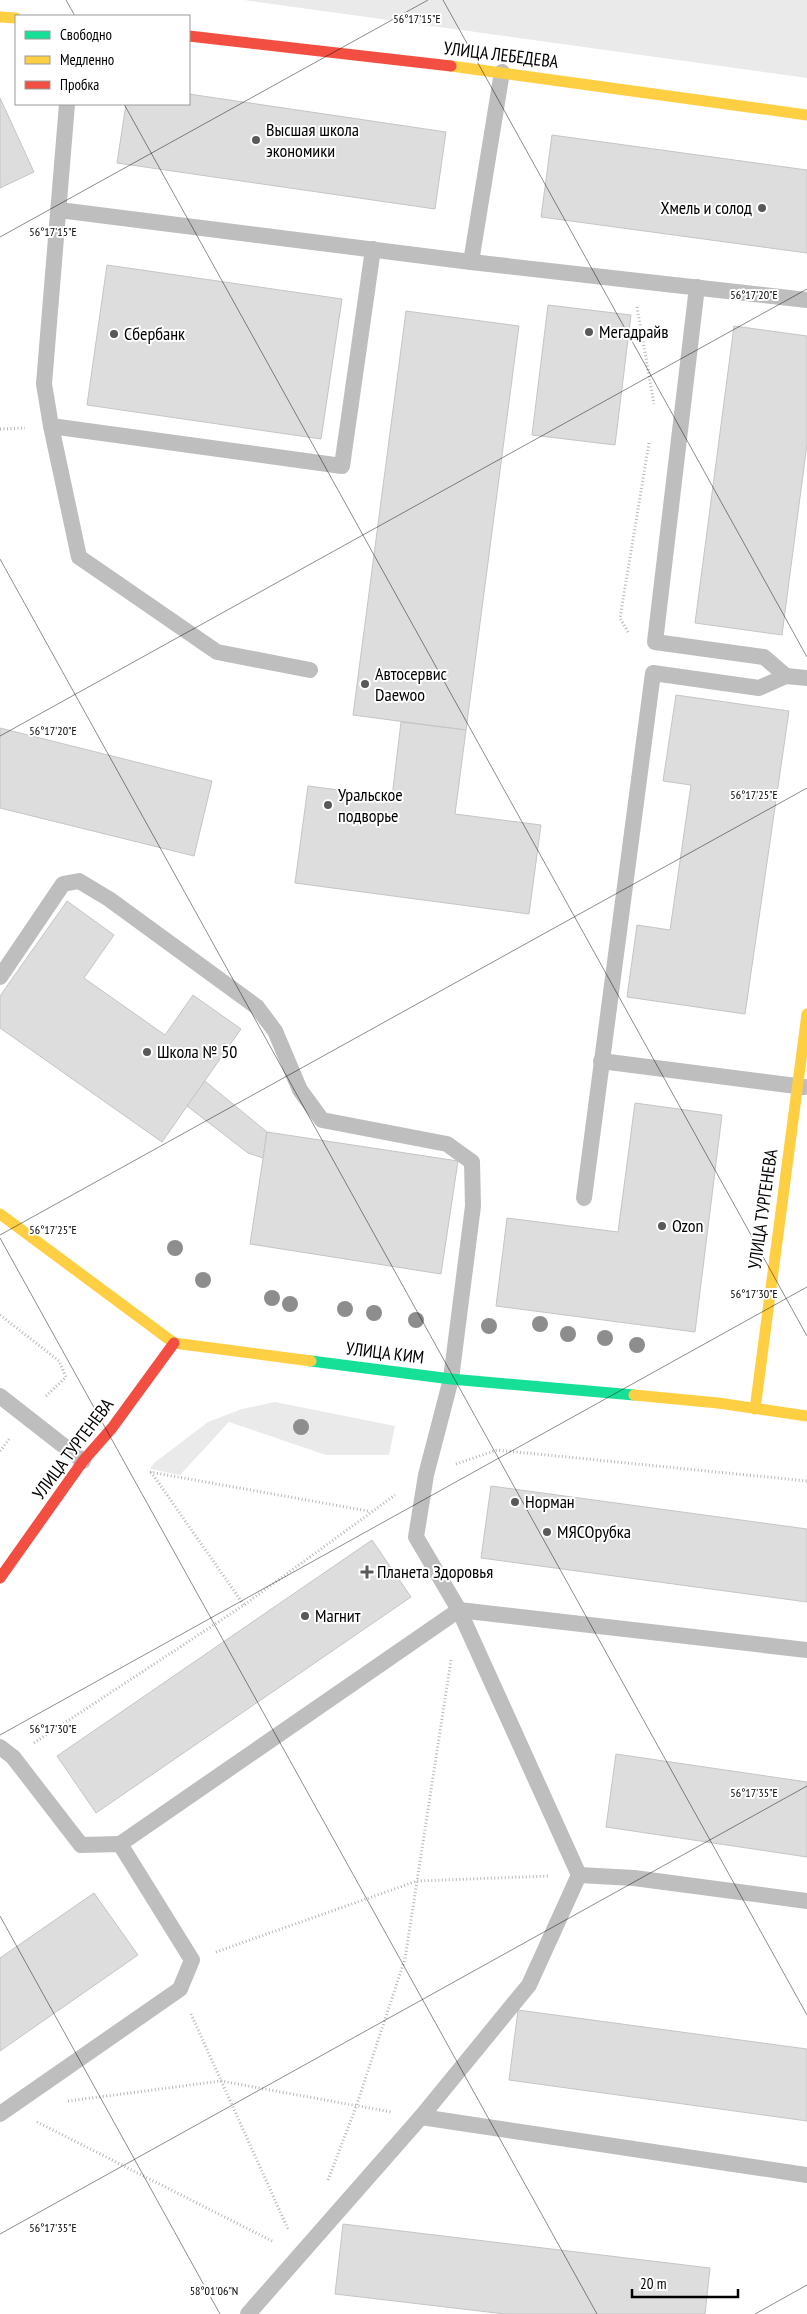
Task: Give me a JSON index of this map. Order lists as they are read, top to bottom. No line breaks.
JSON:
{"streets":{"street":["УЛИЦА ЛЕБЕДЕВА","УЛИЦА ТУРГЕНЕВА","УЛИЦА КИМ"]},"crossings":[["УЛИЦА ТУРГЕНЕВА","УЛИЦА КИМ"]],"places":{"other":["Высшая школа экономики","Хмель и солод","Мегадрайв","Сбербанк","Автосервис Daewoo","Уральское подворье","Школа № 50","Ozon","Норман","МЯСОрубка","Магнит"],"health":["Планета Здоровья"]},"legend":["Свободно","Медленно","Пробка"],"scale_bar":"20 m","coordinates":["56°17'15\"E","56°17'20\"E","56°17'25\"E","56°17'30\"E","56°17'35\"E","58°01'06\"N"]}
